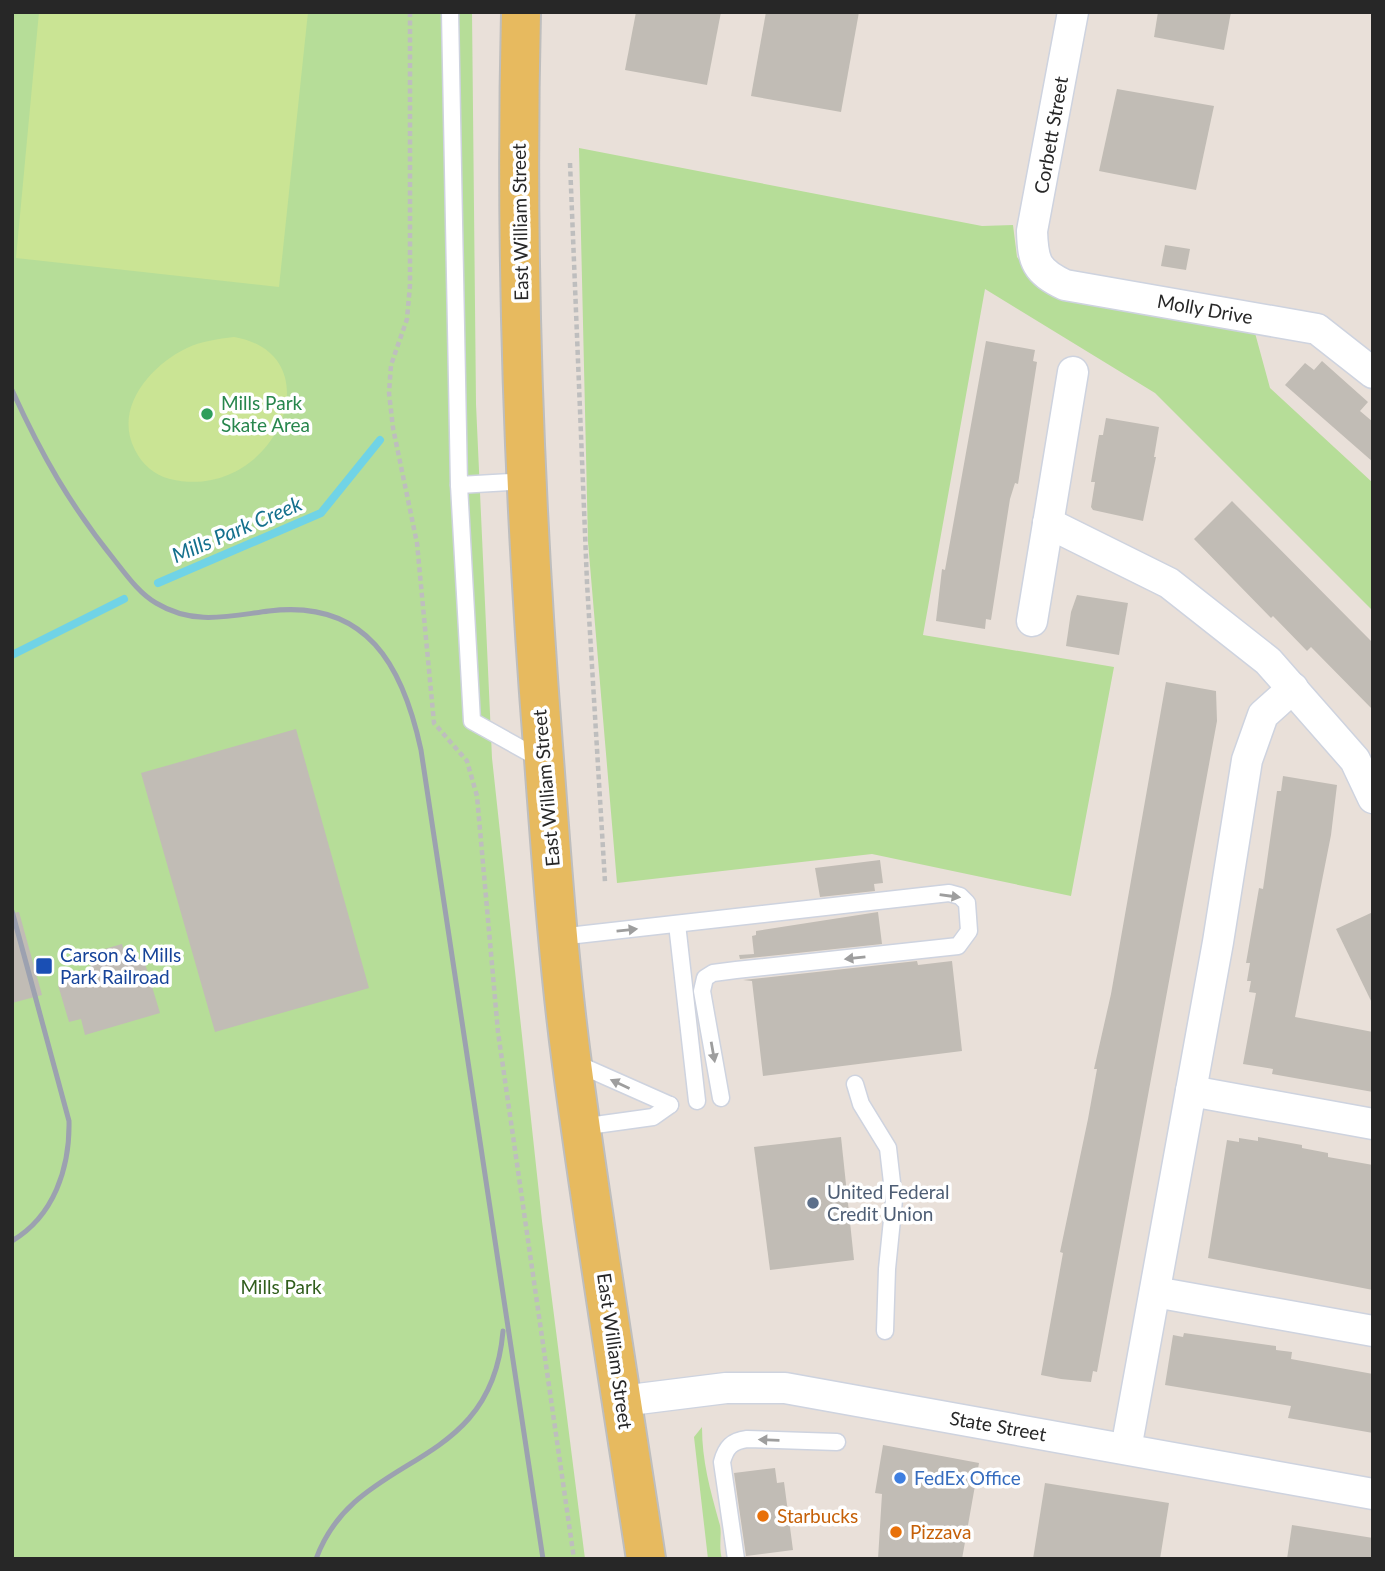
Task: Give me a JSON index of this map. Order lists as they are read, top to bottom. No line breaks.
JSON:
{"streets":{"main road":["East William Street"],"street":["Corbett Street","Molly Drive","State Street"]},"crossings":[["Corbett Street","Molly Drive"],["East William Street","State Street"]],"water":["Mills Park Creek"],"parks":["Mills Park"],"places":{"other":["Mills Park Skate Area","United Federal Credit Union","FedEx Office","Starbucks","Pizzava"],"transit":["Carson & Mills Park Railroad"]}}
